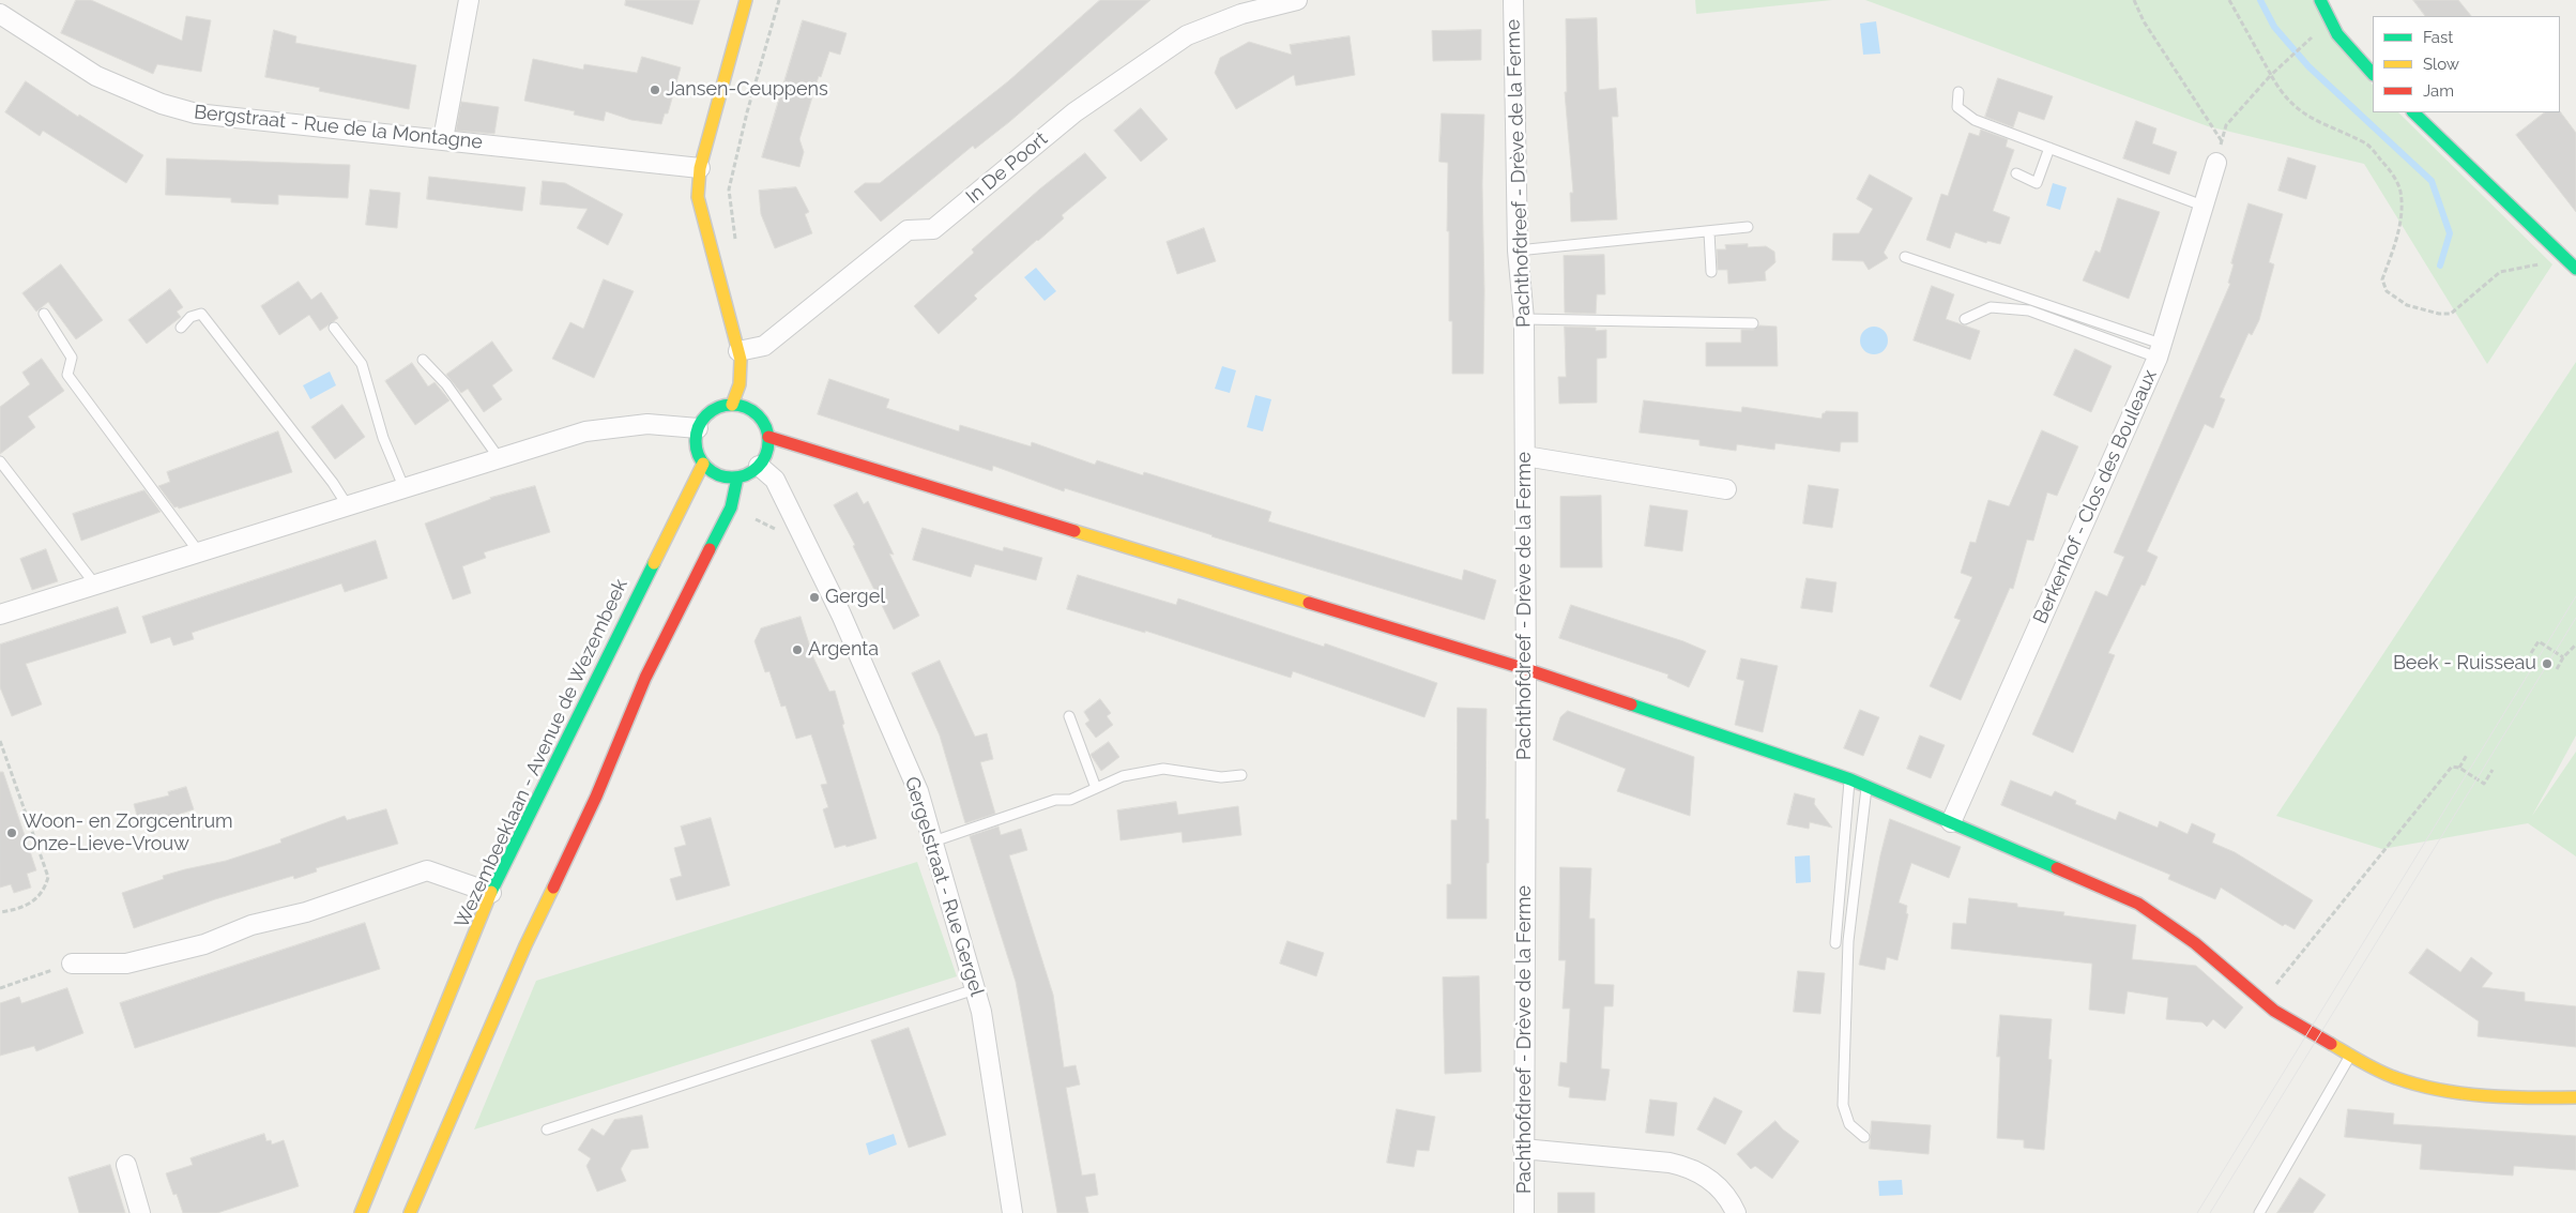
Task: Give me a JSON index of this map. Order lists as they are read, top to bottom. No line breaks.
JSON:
{"streets":{"main road":["Wezembeeklaan - Avenue de Wezembeek"],"street":["Bergstraat - Rue de la Montagne","In De Poort","Pachthofdreef - Drève de la Ferme","Berkenhof - Clos des Bouleaux","Gergelstraat - Rue Gergel"]},"crossings":[["Wezembeeklaan - Avenue de Wezembeek","Gergelstraat - Rue Gergel"]],"places":["Jansen-Ceuppens","Gergel","Argenta","Beek - Ruisseau","Woon- en Zorgcentrum Onze-Lieve-Vrouw"],"legend":["Fast","Slow","Jam"]}
